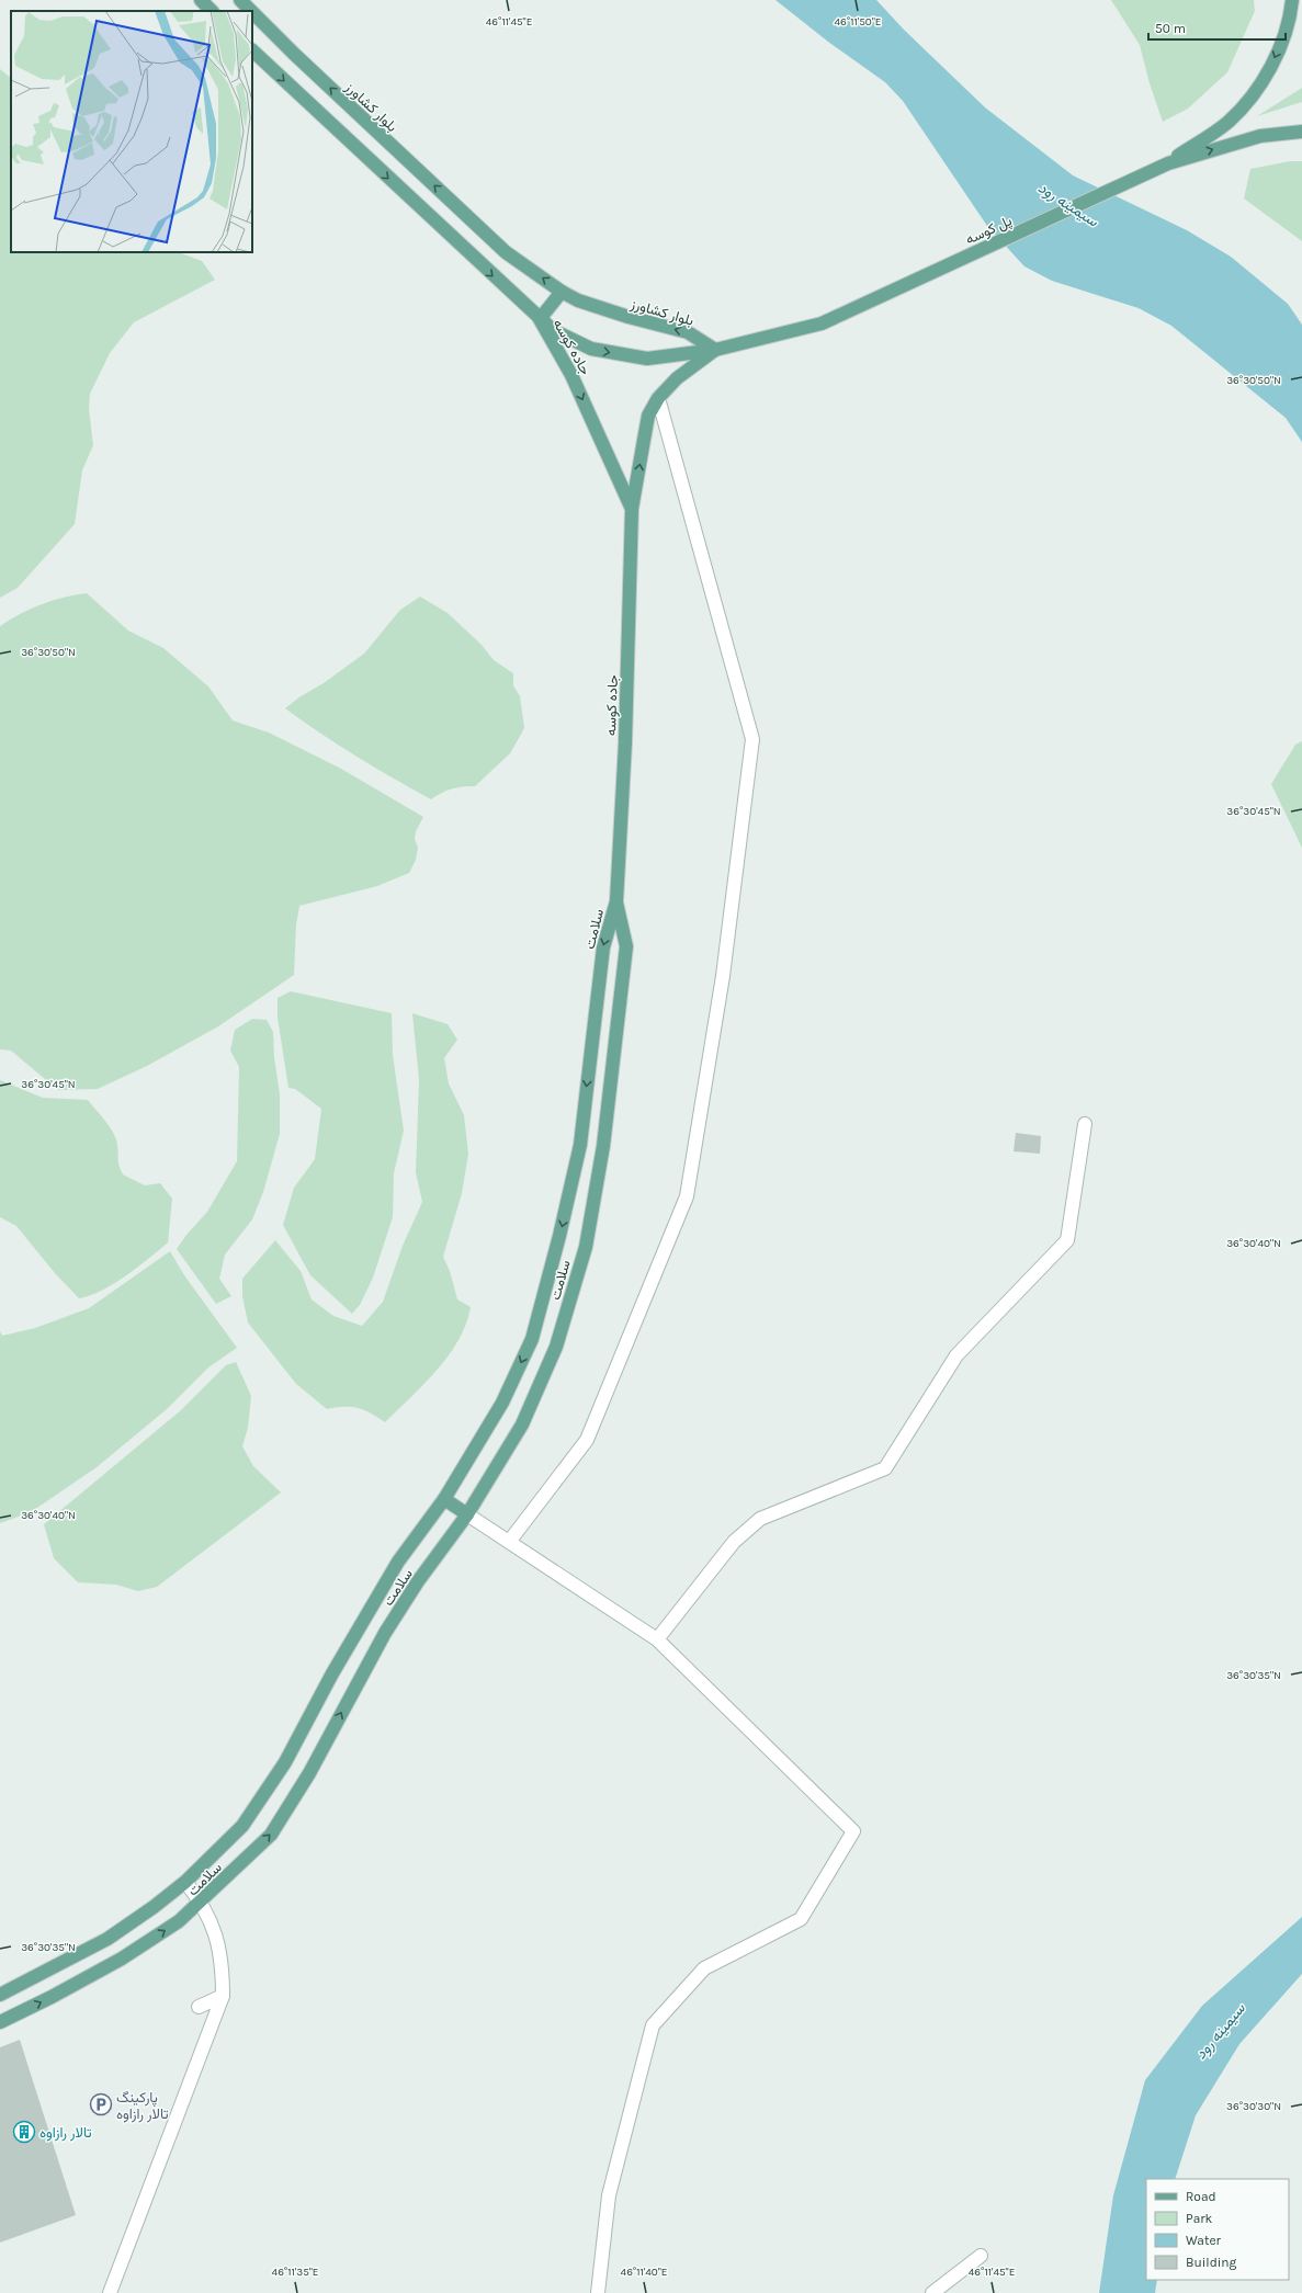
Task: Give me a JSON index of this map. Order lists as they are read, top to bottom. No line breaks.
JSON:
{"streets":{"main road":["بلوار کشاورز","پل کوسه","جاده کوسه","سلامت"]},"crossings":[["بلوار کشاورز","پل کوسه"],["بلوار کشاورز","جاده کوسه"],["پل کوسه","جاده کوسه"],["جاده کوسه","سلامت"]],"water":["سیمینه رود"],"places":{"parking":["پارکینگ تالار رازاوه"],"building":["تالار رازاوه"]},"legend":["Road","Park","Water","Building"],"scale_bar":"50 m","coordinates":["46°11'45\"E","46°11'50\"E","36°30'50\"N","36°30'45\"N","36°30'40\"N","36°30'35\"N","36°30'30\"N","46°11'35\"E","46°11'40\"E"]}
